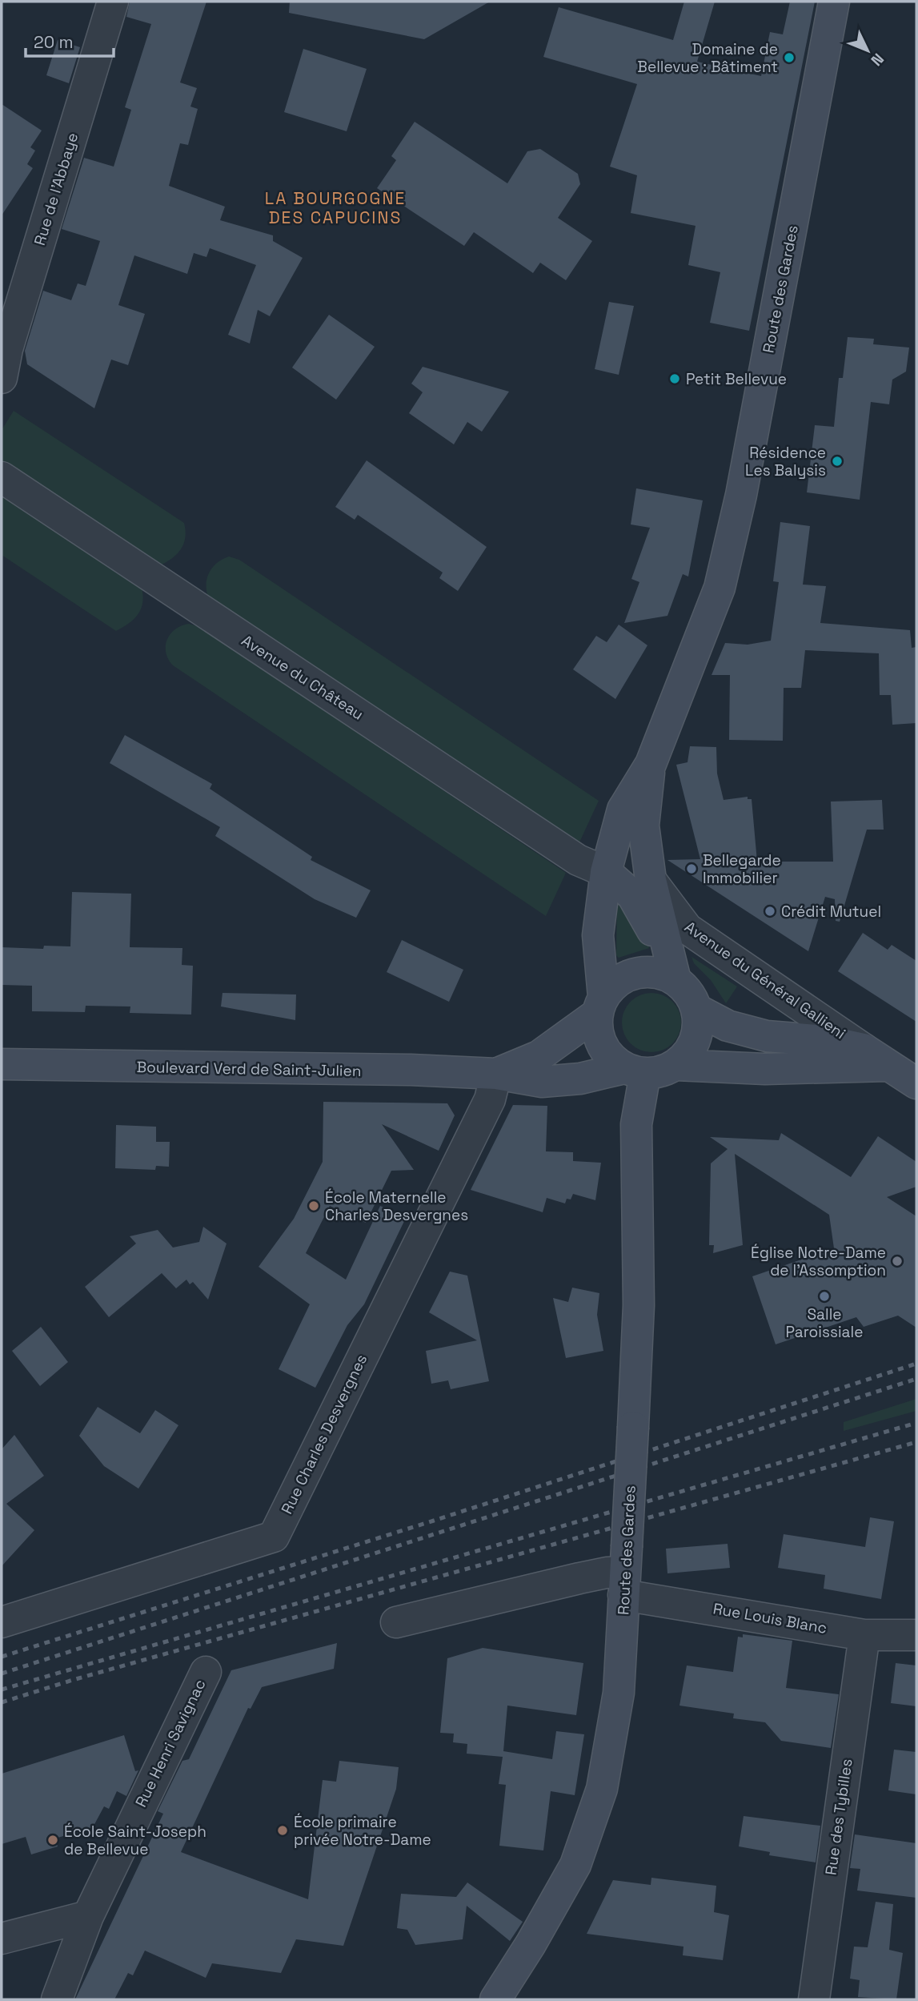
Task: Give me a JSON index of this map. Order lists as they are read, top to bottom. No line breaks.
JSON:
{"streets":{"main road":["Route des Gardes","Avenue du Général Gallieni","Boulevard Verd de Saint-Julien"],"street":["Rue de l'Abbaye","Avenue du Château","Rue Charles Desvergnes","Rue Louis Blanc","Rue Henri Savignac","Rue des Tybilles"]},"crossings":[["Route des Gardes","Avenue du Château"],["Route des Gardes","Avenue du Général Gallieni"],["Route des Gardes","Boulevard Verd de Saint-Julien"],["Route des Gardes","Rue Louis Blanc"],["Avenue du Général Gallieni","Boulevard Verd de Saint-Julien"],["Boulevard Verd de Saint-Julien","Rue Charles Desvergnes"],["Rue Louis Blanc","Rue des Tybilles"]],"districts":["LA BOURGOGNE DES CAPUCINS"],"places":["Domaine de Bellevue : Bâtiment","Petit Bellevue","Résidence Les Balysis","Bellegarde Immobilier","Crédit Mutuel","École Maternelle Charles Desvergnes","Église Notre-Dame de l'Assomption","Salle Paroissiale","École primaire privée Notre-Dame","École Saint-Joseph de Bellevue"],"scale_bar":"20 m","north":"bottom right"}
